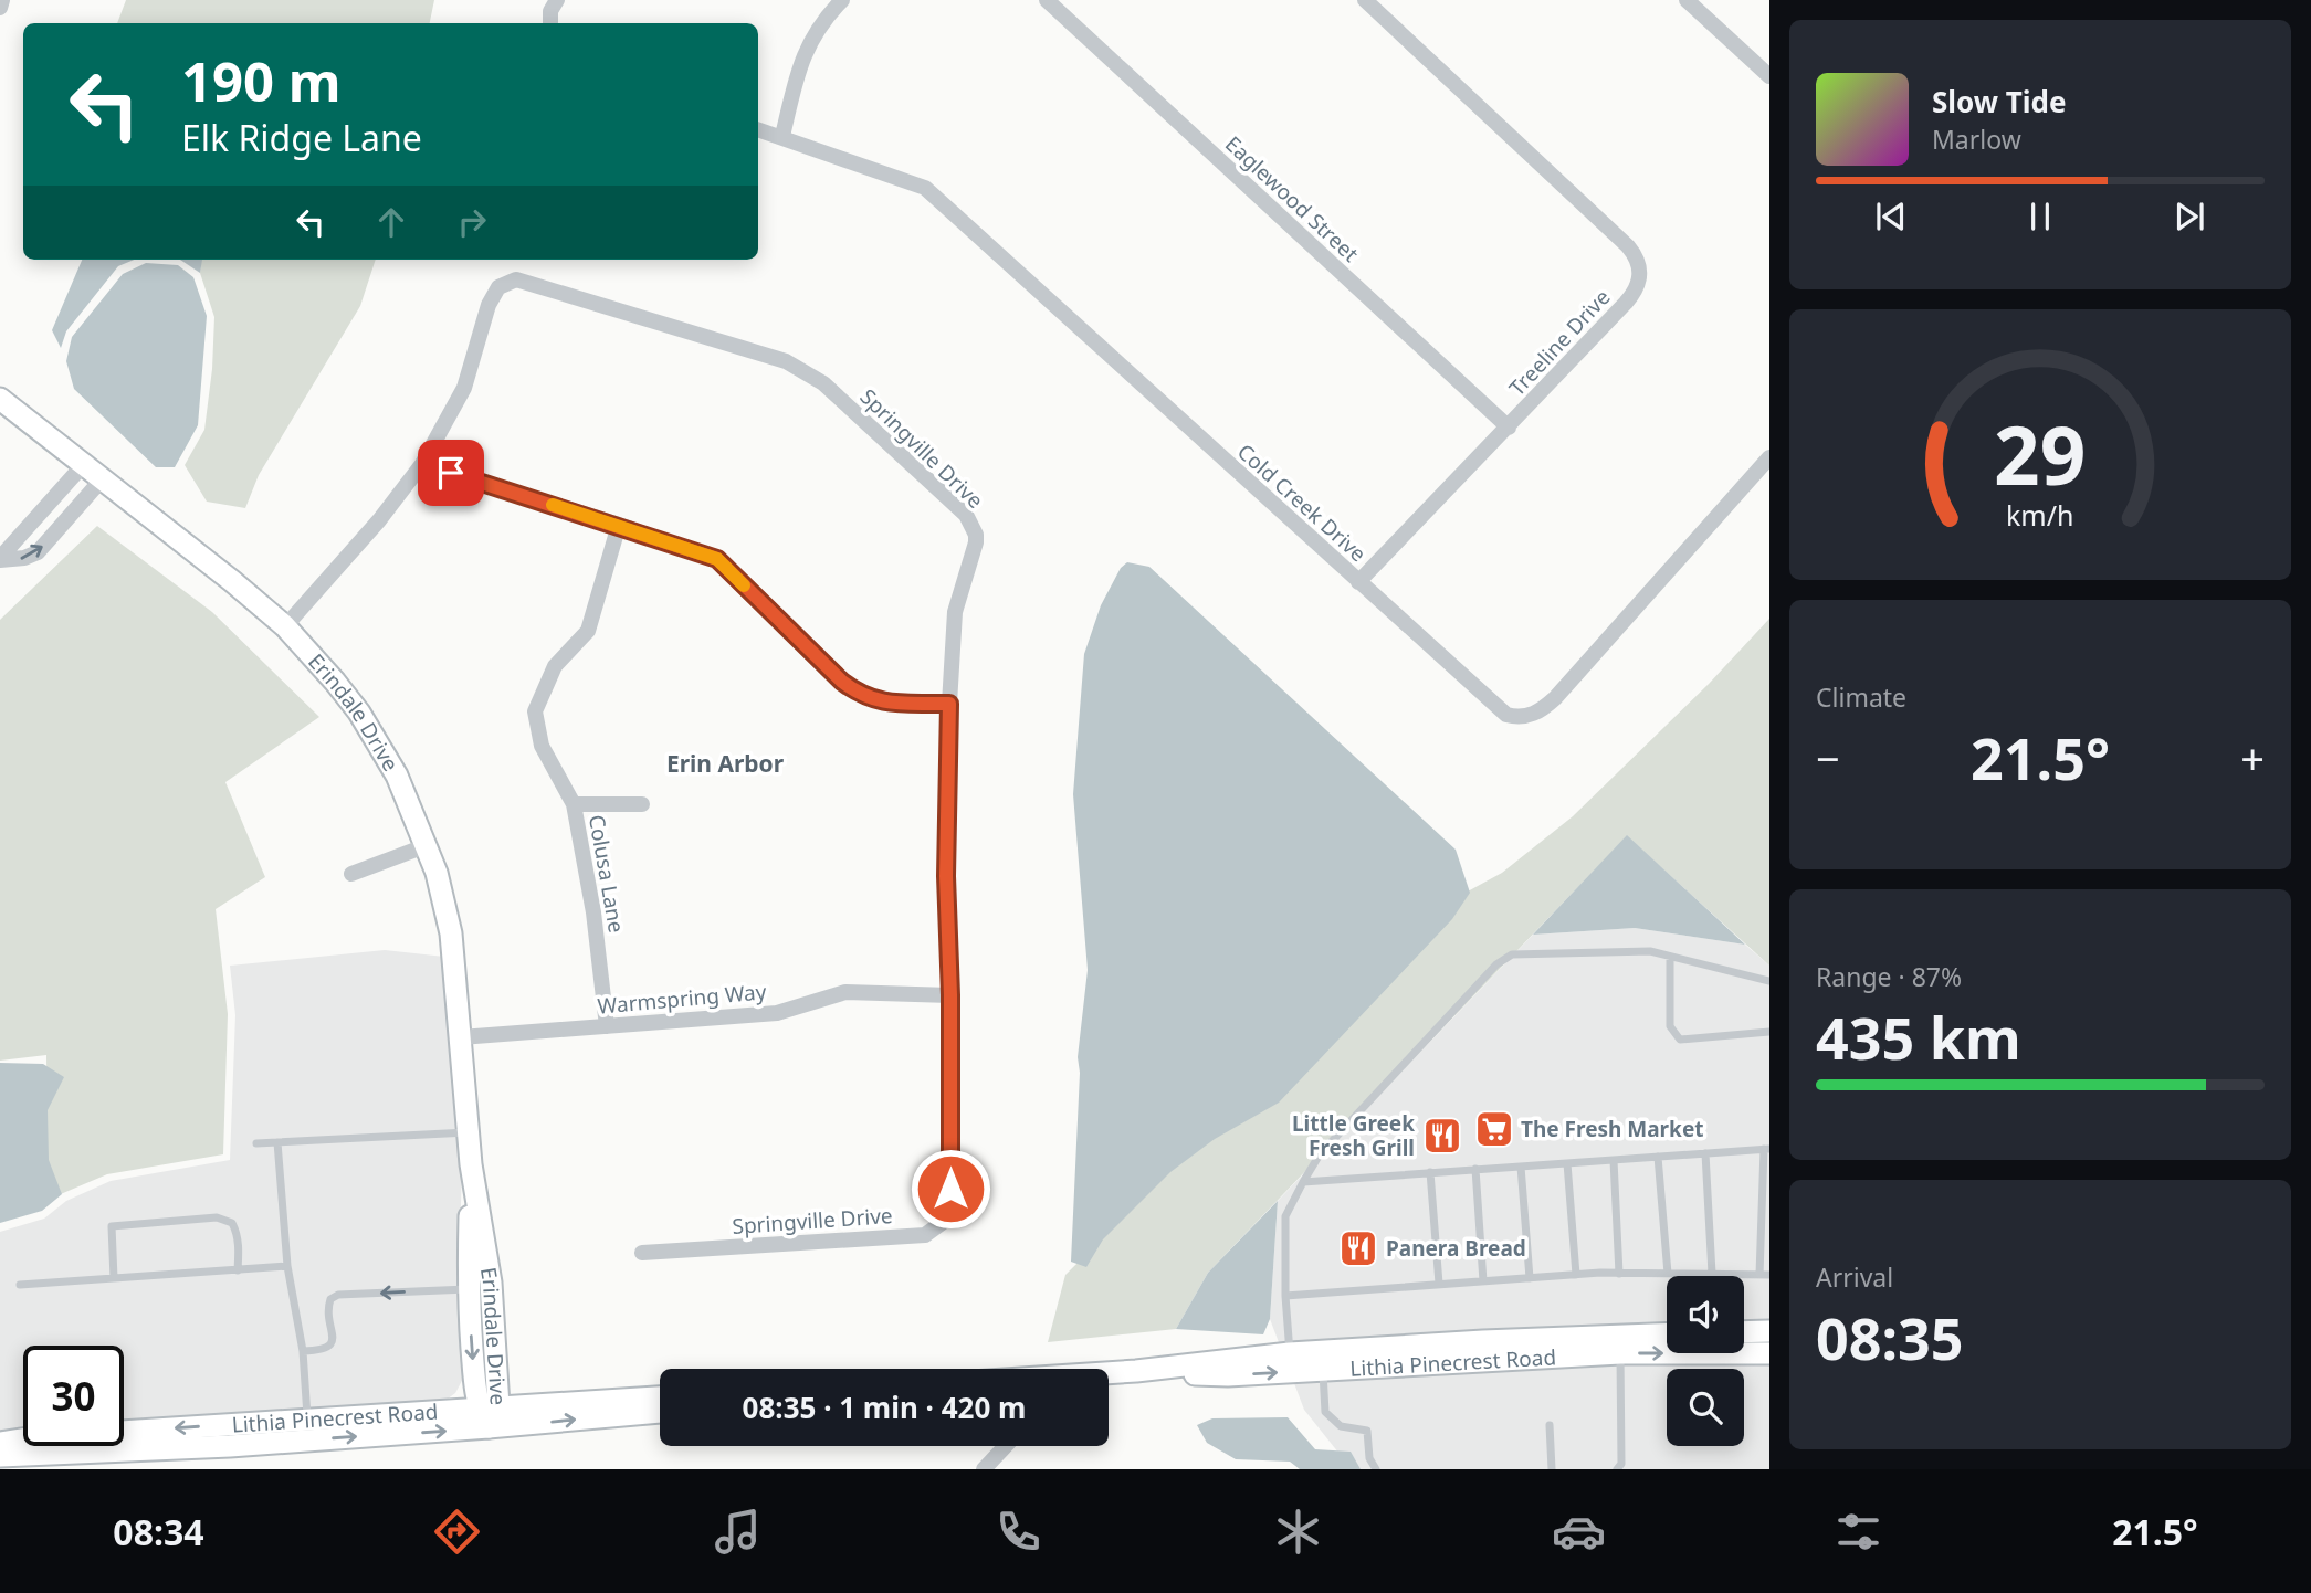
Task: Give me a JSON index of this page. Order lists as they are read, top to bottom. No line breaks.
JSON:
{"streets":{"main road":["Erindale Drive","Lithia Pinecrest Road"],"street":["Eaglewood Street","Treeline Drive","Springville Drive","Cold Creek Drive","Colusa Lane","Warmspring Way"]},"crossings":[["Eaglewood Street","Treeline Drive"],["Treeline Drive","Cold Creek Drive"],["Springville Drive","Erindale Drive"],["Springville Drive","Warmspring Way"],["Erindale Drive","Warmspring Way"],["Erindale Drive","Lithia Pinecrest Road"],["Colusa Lane","Warmspring Way"]],"districts":["Erin Arbor"],"places":{"supermarket":["The Fresh Market"],"restaurant":["Little Greek Fresh Grill","Panera Bread"]},"page":{"turn":["190 m","Elk Ridge Lane"],"song":["Slow Tide","Marlow"],"tile":["Climate",["Range · 87%","435 km"],["Arrival","08:35"]],"heat":["−","21.5°","+"],"limit":"30","trip":"08:35 · 1 min · 420 m","tabs":["08:34","21.5°"],"gauge":["29","km/h"]}}
